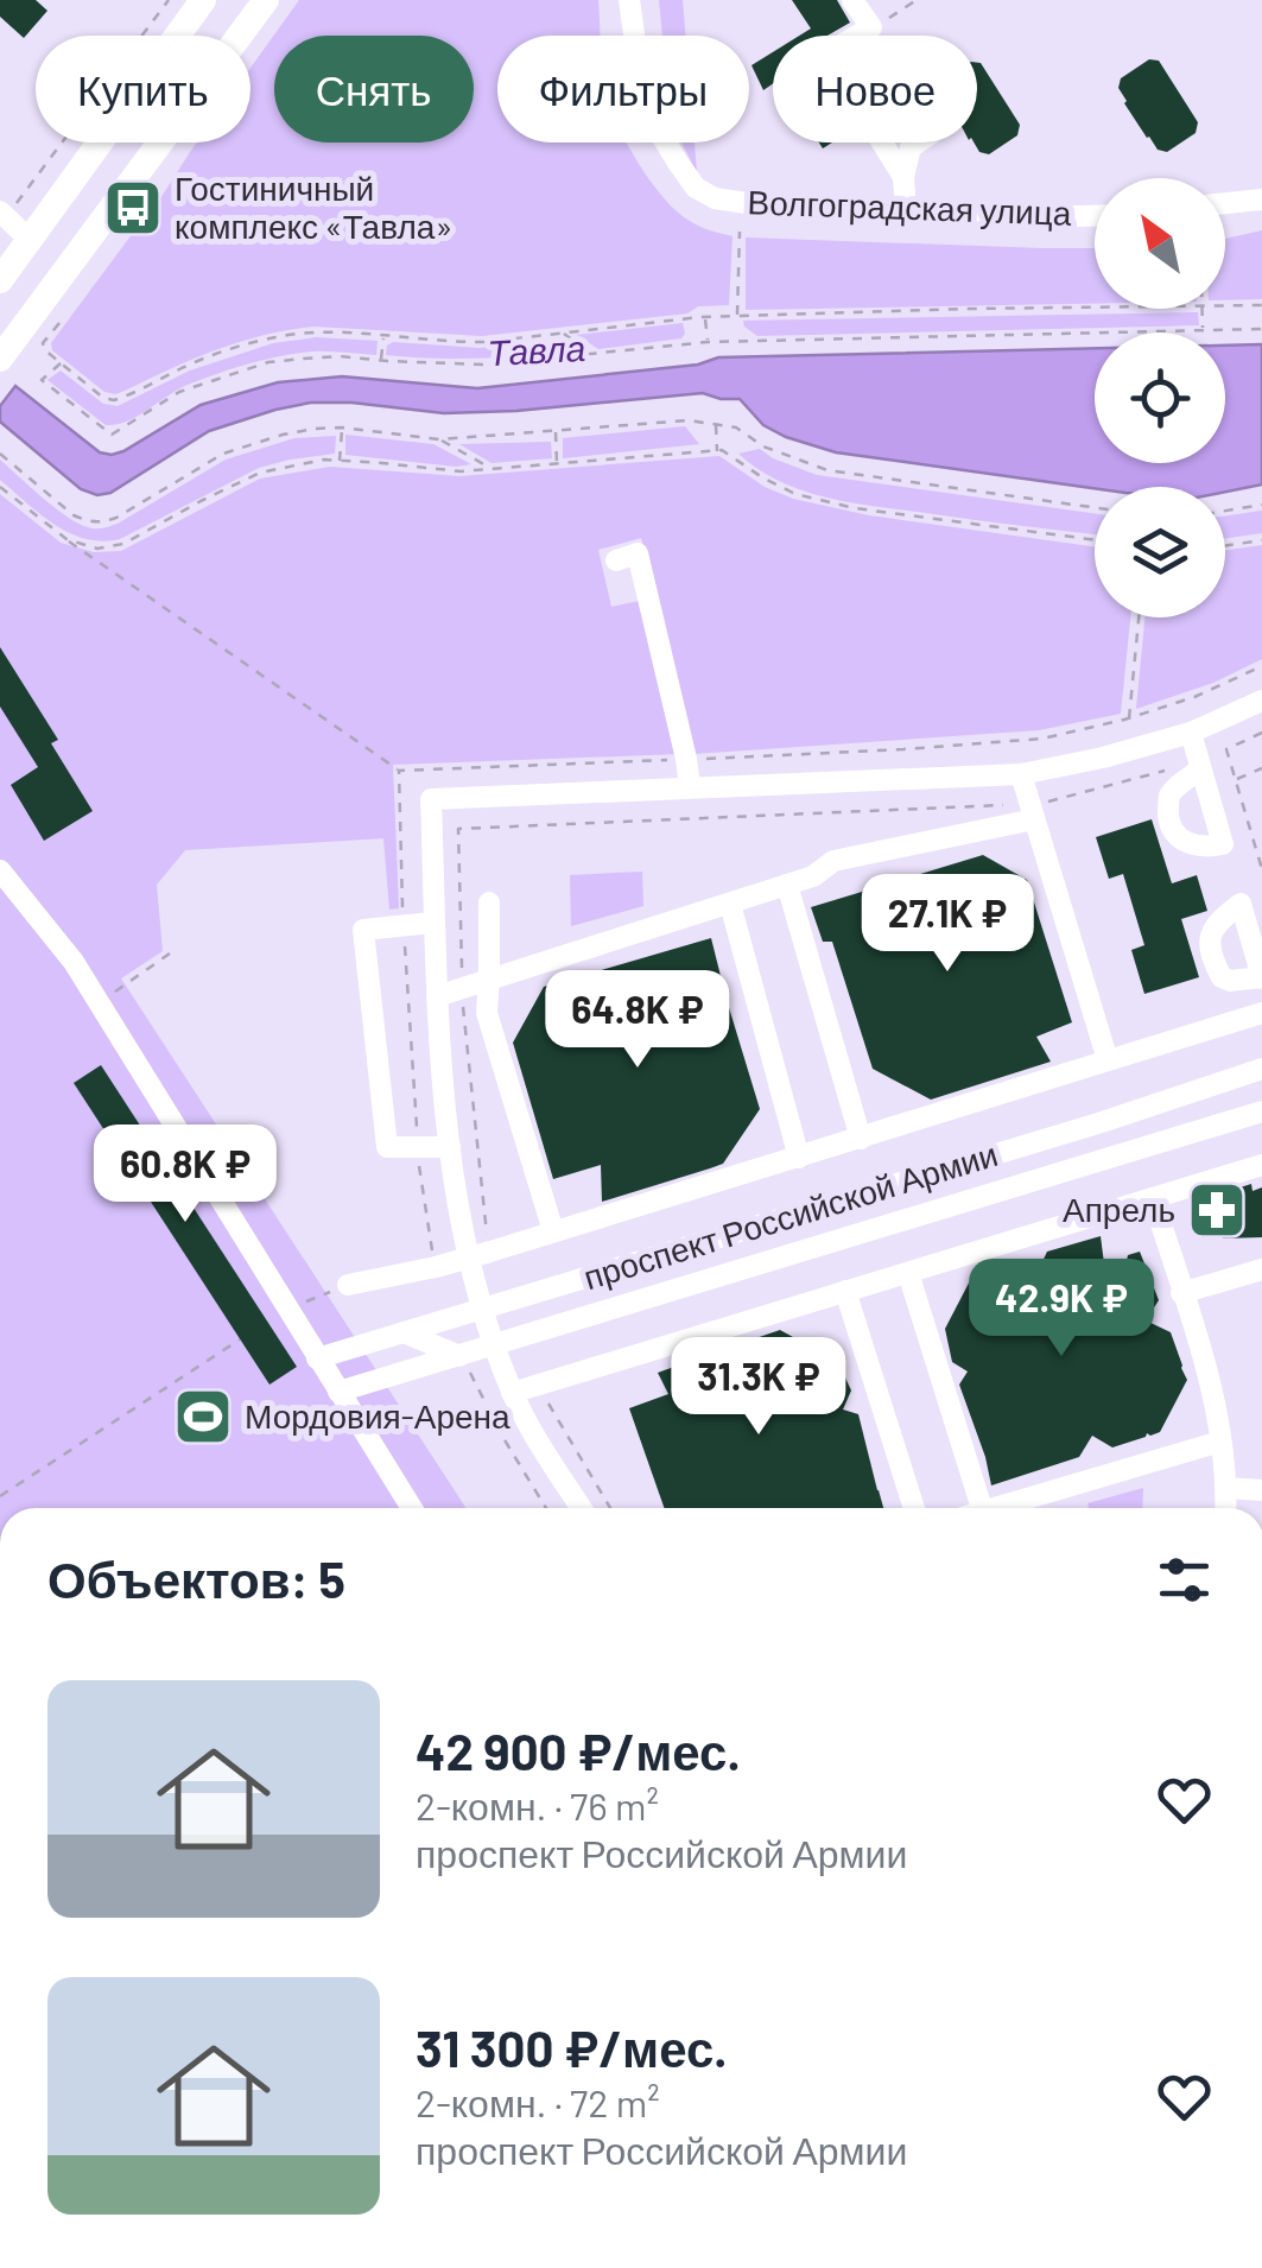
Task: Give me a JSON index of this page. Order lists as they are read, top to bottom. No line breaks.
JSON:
{"streets":{"street":["Волгоградская улица","проспект Российской Армии"]},"water":["Тавла"],"places":{"bus stop":["Гостиничный комплекс «Тавла»"],"pharmacy":["Апрель"],"sports":["Мордовия-Арена"]},"north":"top left","page":{"chip":["Купить","Снять","Фильтры","Новое"],"price":["27.1K ₽","64.8K ₽","60.8K ₽","42.9K ₽","31.3K ₽"],"heading":"Объектов: 5","list":[{"name":"42 900 ₽/мес.","note":"2-комн. · 76 m² · проспект Российской Армии"},{"name":"31 300 ₽/мес.","note":"2-комн. · 72 m² · проспект Российской Армии"}]}}
